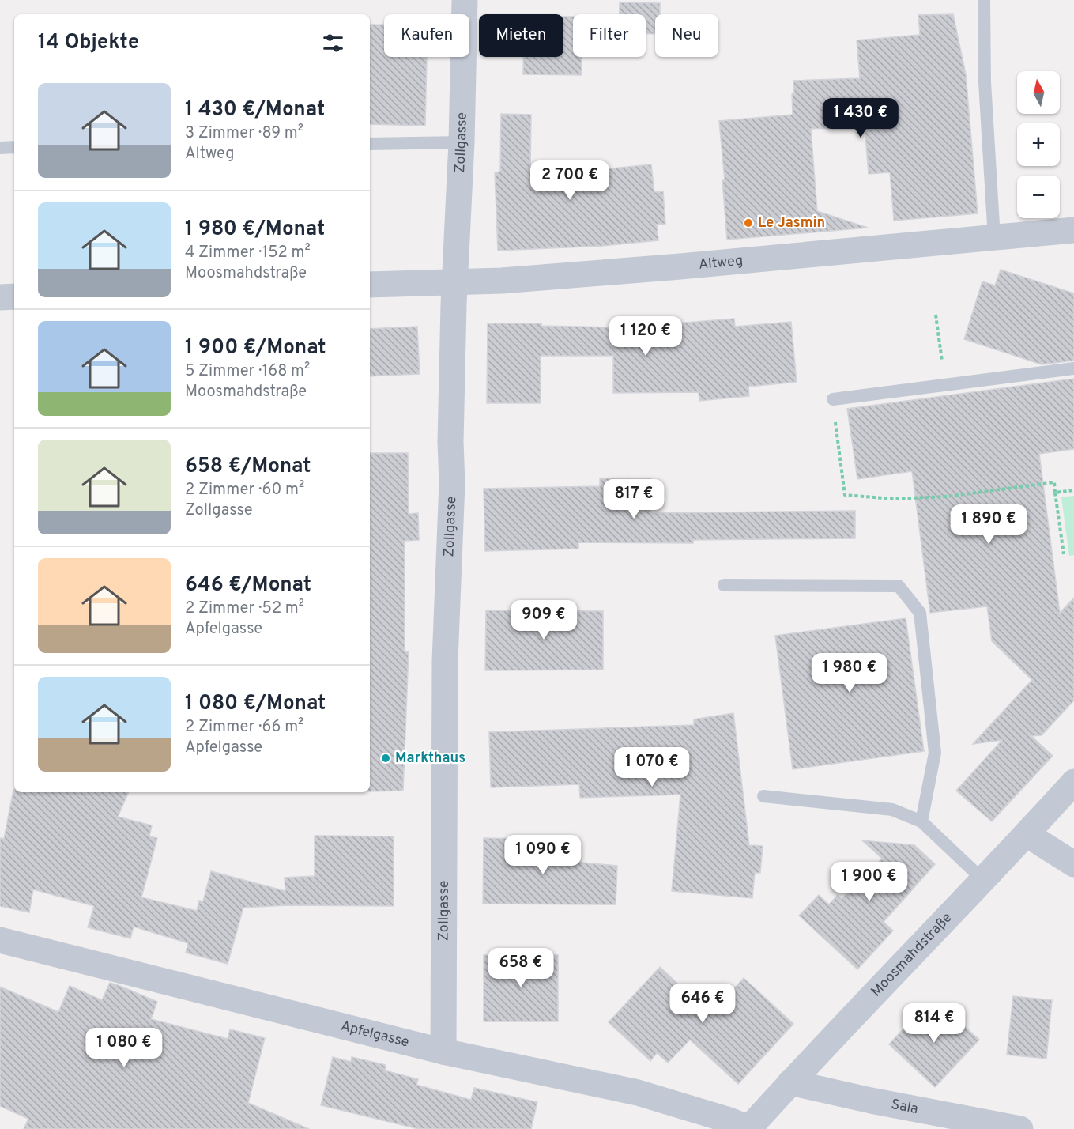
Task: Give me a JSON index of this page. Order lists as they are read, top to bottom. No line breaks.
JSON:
{"streets":{"street":["Zollgasse","Altweg","Moosmahdstraße","Apfelgasse","Sala"]},"crossings":[["Zollgasse","Altweg"],["Zollgasse","Apfelgasse"],["Moosmahdstraße","Apfelgasse"],["Moosmahdstraße","Sala"]],"places":["Le Jasmin","Markthaus"],"north":"top","page":{"chip":["Kaufen","Mieten","Filter","Neu"],"heading":"14 Objekte","map_buttons":["+","−"],"list":[{"name":"1 430 €/Monat","note":"3 Zimmer · 89 m² · Altweg"},{"name":"1 980 €/Monat","note":"4 Zimmer · 152 m² · Moosmahdstraße"},{"name":"1 900 €/Monat","note":"5 Zimmer · 168 m² · Moosmahdstraße"},{"name":"658 €/Monat","note":"2 Zimmer · 60 m² · Zollgasse"},{"name":"646 €/Monat","note":"2 Zimmer · 52 m² · Apfelgasse"},{"name":"1 080 €/Monat","note":"2 Zimmer · 66 m² · Apfelgasse"}],"price":["1 430 €","2 700 €","1 120 €","817 €","1 890 €","909 €","1 980 €","1 070 €","1 090 €","1 900 €","658 €","646 €","814 €","1 080 €"]}}
